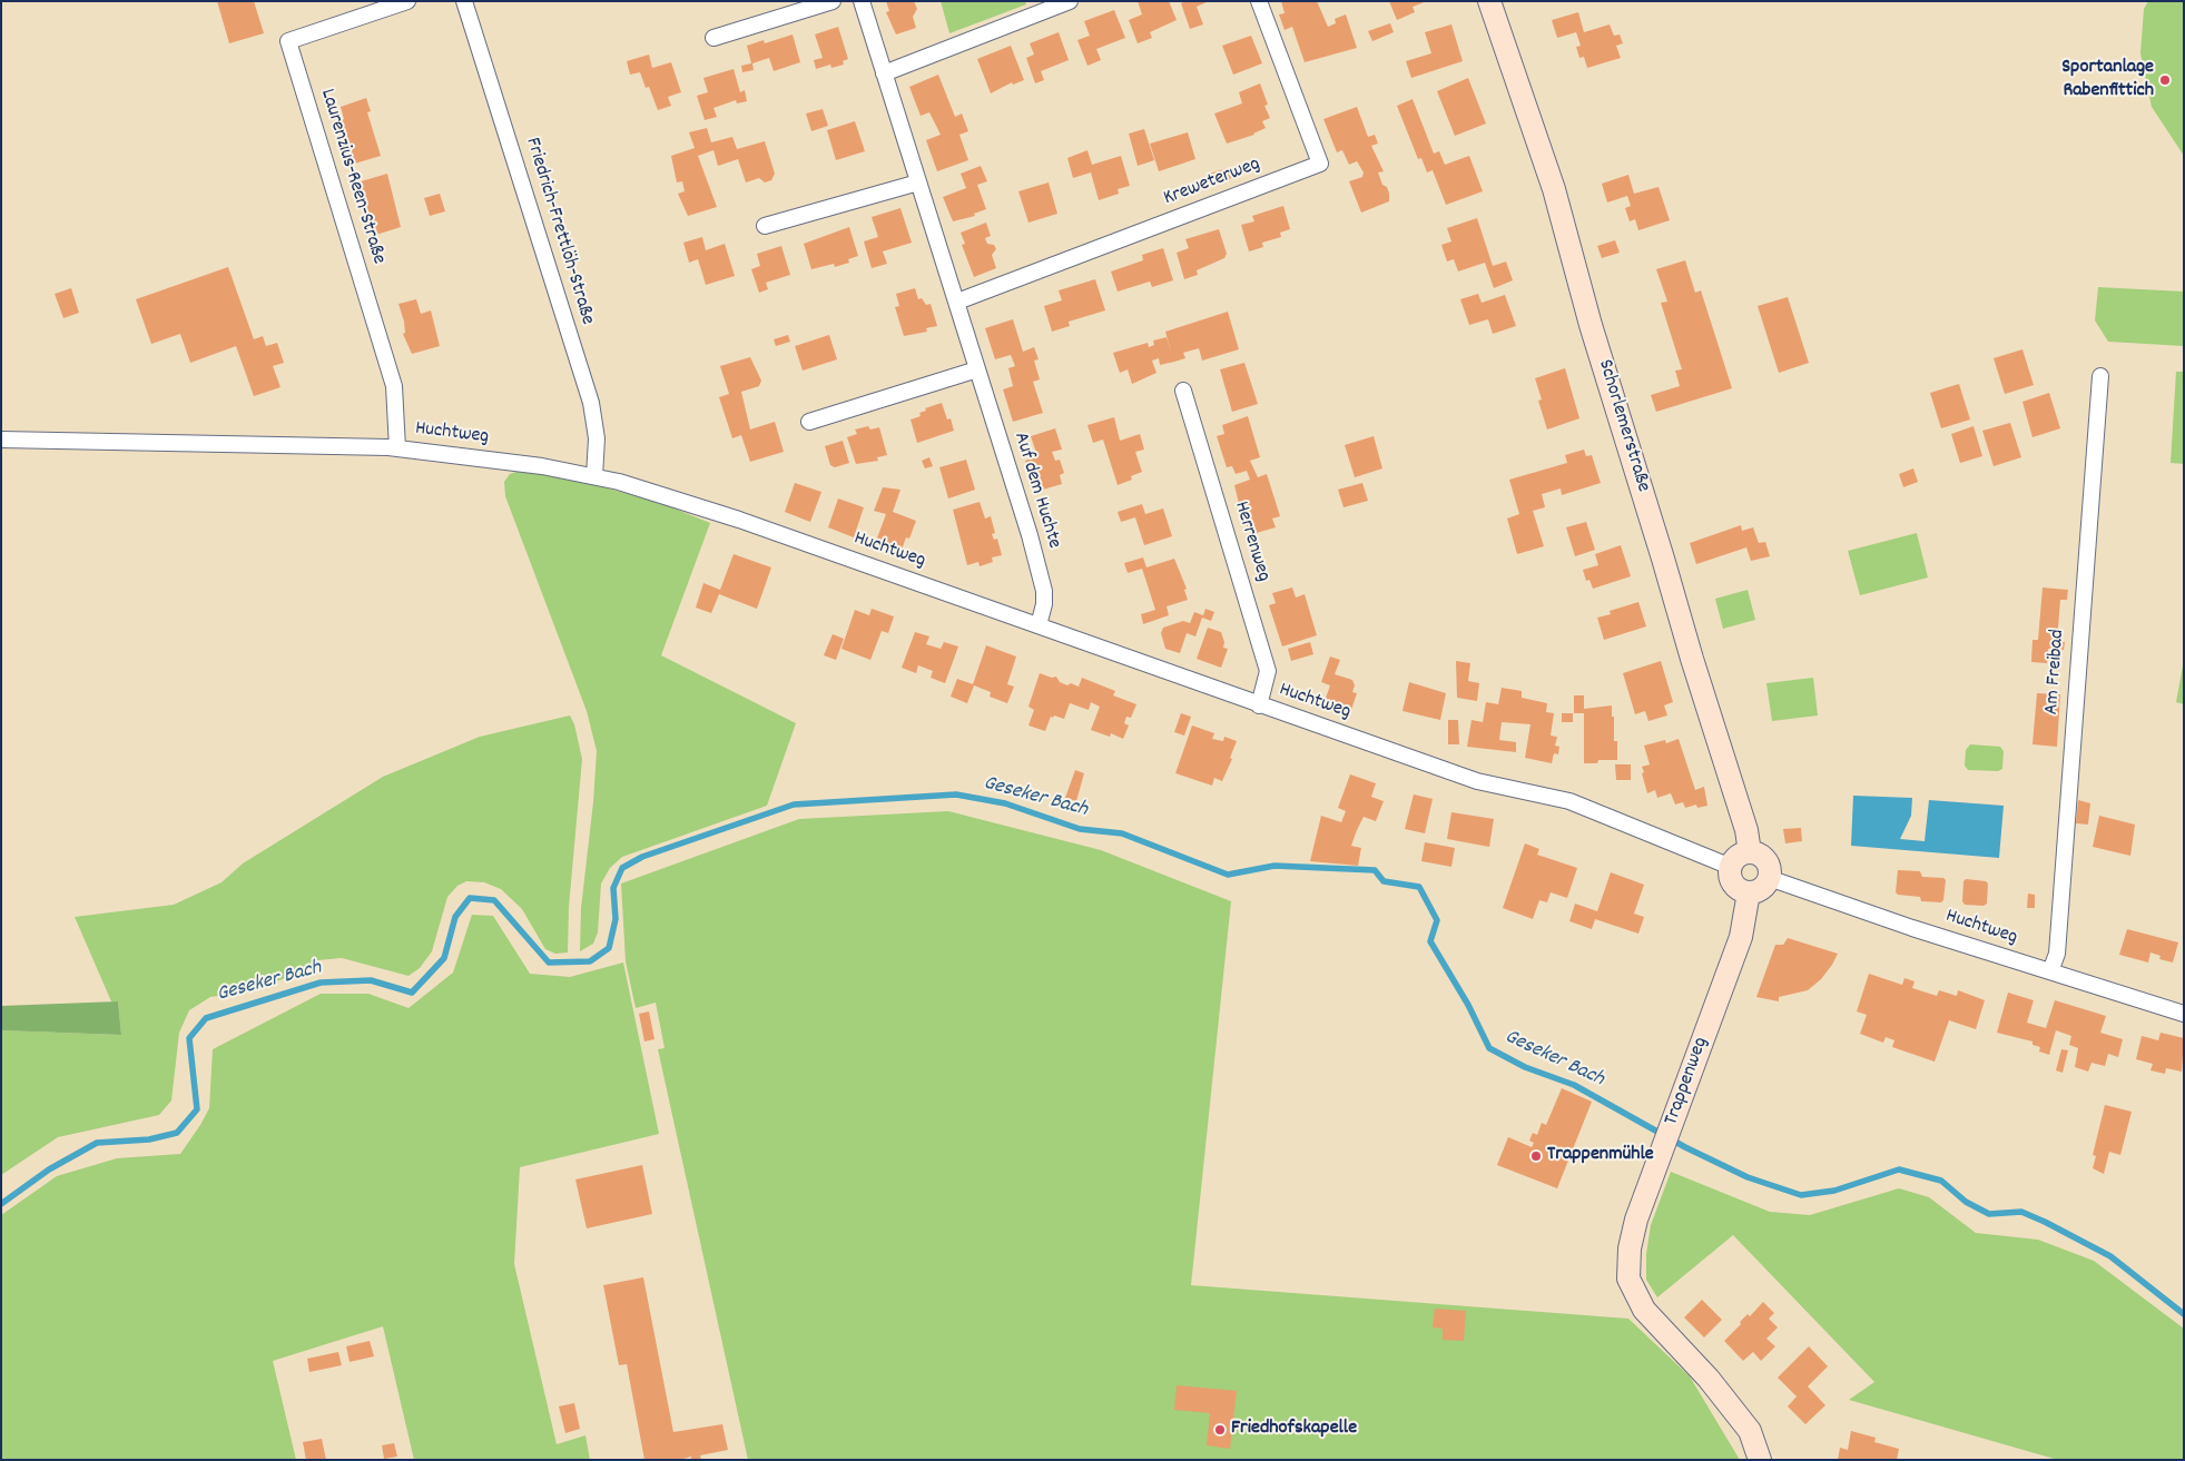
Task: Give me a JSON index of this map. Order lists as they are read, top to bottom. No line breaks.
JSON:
{"streets":{"street":["Laurenzius-Reen-Straße","Kreweterweg","Friedrich-Frettlöh-Straße","Schorlemerstraße","Huchtweg","Auf dem Huchte","Herrenweg","Am Freibad","Trappenweg"]},"crossings":[["Laurenzius-Reen-Straße","Huchtweg"],["Kreweterweg","Auf dem Huchte"],["Friedrich-Frettlöh-Straße","Huchtweg"],["Schorlemerstraße","Huchtweg"],["Schorlemerstraße","Trappenweg"],["Huchtweg","Auf dem Huchte"],["Huchtweg","Herrenweg"],["Huchtweg","Am Freibad"],["Huchtweg","Trappenweg"]],"water":["Geseker Bach"],"places":["Sportanlage Rabenfittich","Trappenmühle","Friedhofskapelle"]}
